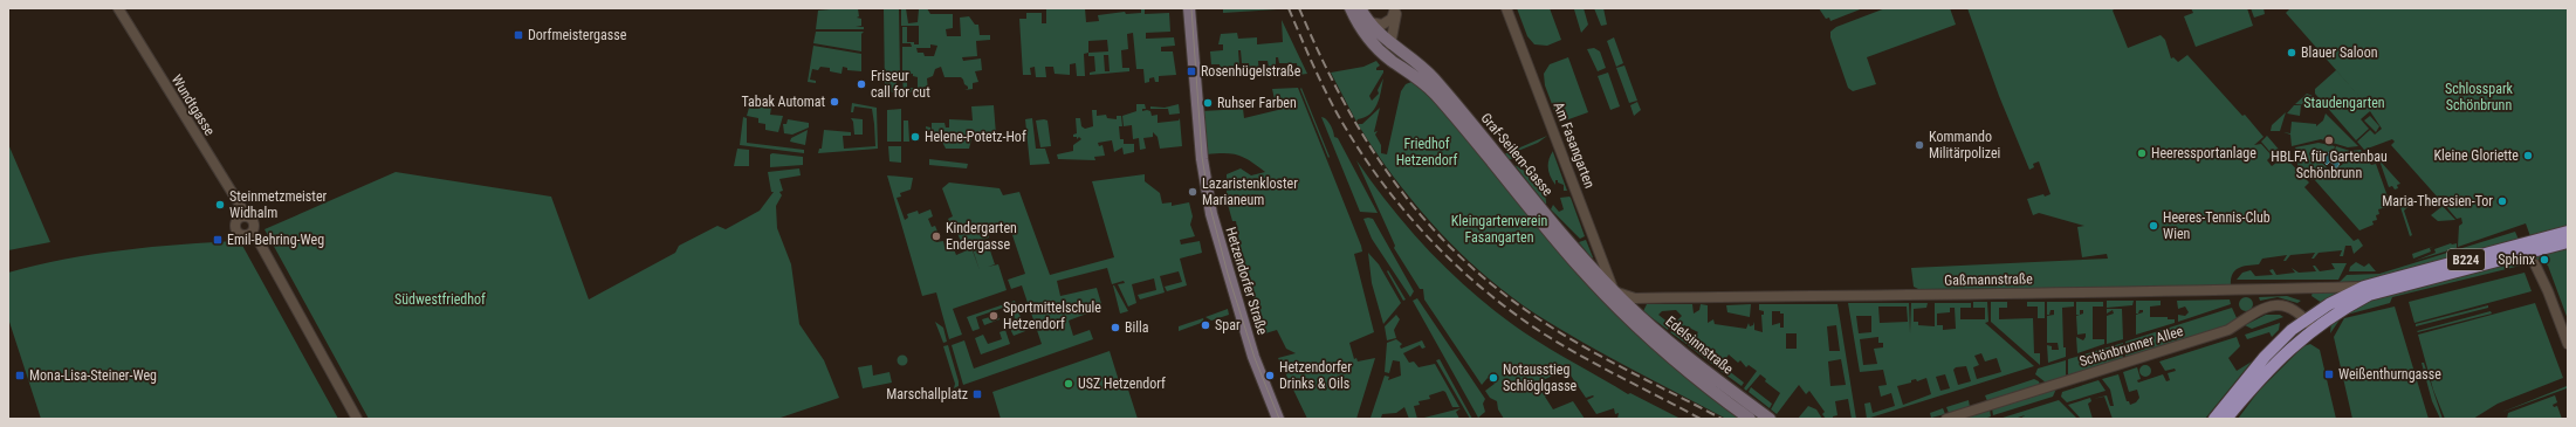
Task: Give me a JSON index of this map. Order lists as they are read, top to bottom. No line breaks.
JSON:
{"streets":{"main road":["Graf-Seilern-Gasse","B224","Hetzendorfer Straße","Edelsinnstraße"],"street":["Wundtgasse","Am Fasangarten","Gaßmannstraße","Schönbrunner Allee"]},"crossings":[["Am Fasangarten","Graf-Seilern-Gasse"],["Am Fasangarten","Edelsinnstraße"],["Graf-Seilern-Gasse","Edelsinnstraße"],["B224","Gaßmannstraße"],["B224","Schönbrunner Allee"],["Gaßmannstraße","Edelsinnstraße"]],"parks":["Schlosspark Schönbrunn","Staudengarten","Friedhof Hetzendorf","Kleingartenverein Fasangarten","Südwestfriedhof"],"places":{"transit":["Dorfmeistergasse","Rosenhügelstraße","Emil-Behring-Weg","Weißenthurngasse","Mona-Lisa-Steiner-Weg","Marschallplatz"],"other":["Blauer Saloon","Friseur call for cut","Tabak Automat","Ruhser Farben","Helene-Potetz-Hof","HBLFA für Gartenbau Schönbrunn","Kommando Militärpolizei","Heeressportanlage","Kleine Gloriette","Lazaristenkloster Marianeum","Maria-Theresien-Tor","Steinmetzmeister Widhalm","Heeres-Tennis-Club Wien","Kindergarten Endergasse","Sphinx","Sportmittelschule Hetzendorf","Spar","Billa","Hetzendorfer Drinks & Oils","Notausstieg Schlöglgasse","USZ Hetzendorf"]}}
